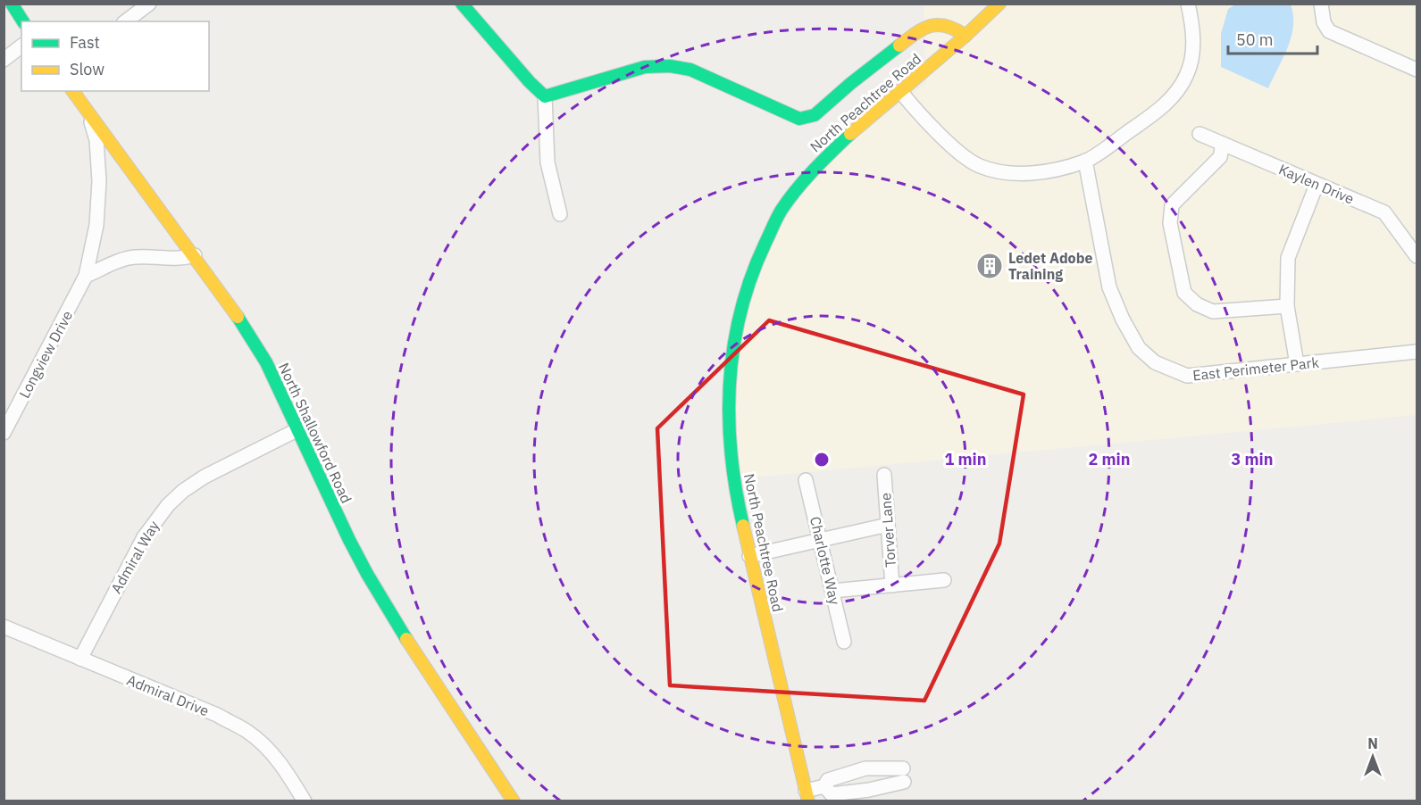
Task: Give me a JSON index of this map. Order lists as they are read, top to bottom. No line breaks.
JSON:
{"streets":{"street":["North Peachtree Road","Kaylen Drive","Longview Drive","East Perimeter Park","North Shallowford Road","Torver Lane","Admiral Way","Charlotte Way","Admiral Drive"]},"crossings":[["Longview Drive","North Shallowford Road"],["North Shallowford Road","Admiral Way"],["Admiral Way","Admiral Drive"]],"places":{"building":["Ledet Adobe Training"]},"legend":["Fast","Slow"],"scale_bar":"50 m","north":"top","rings":["1 min","2 min","3 min"]}
